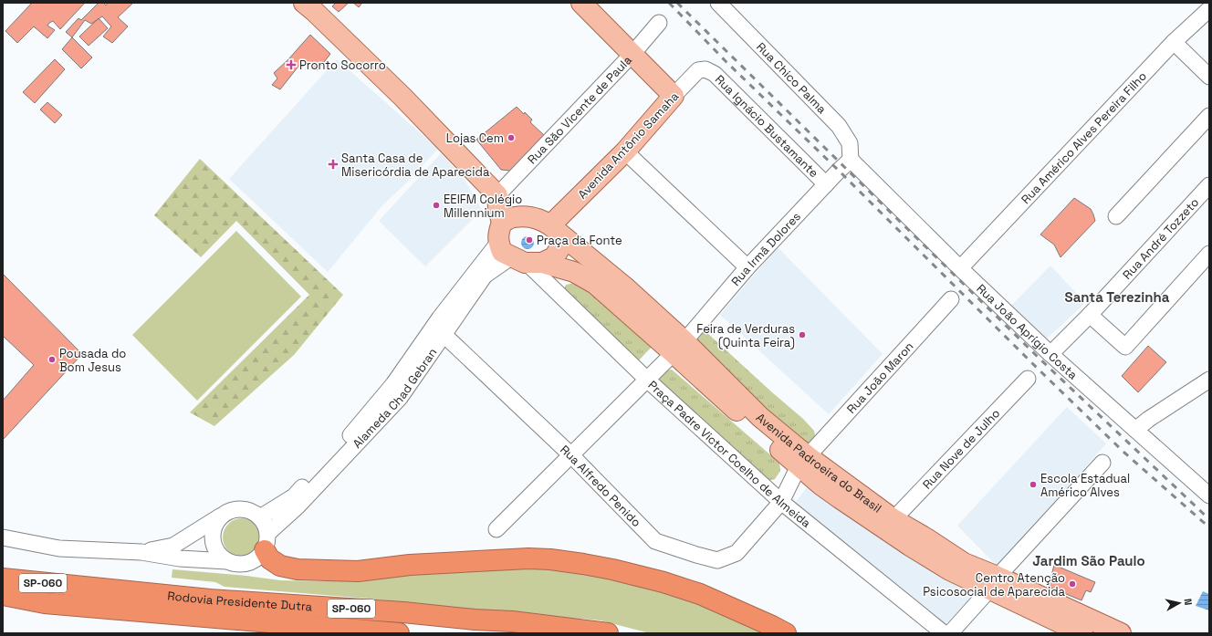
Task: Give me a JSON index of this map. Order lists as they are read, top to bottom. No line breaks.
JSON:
{"streets":{"highway":["SP-060","Rodovia Presidente Dutra"],"main road":["Avenida Antônio Samaha","Avenida Padroeira do Brasil"],"street":["Rua Chico Palma","Rua São Vicente de Paula","Rua Ignácio Bustamante","Rua Américo Alves Pereira Filho","Rua André Tozzeto","Rua Irmã Dolores","Rua João Aprígio Costa","Rua João Maron","Alameda Chad Gebran","Rua Nove de Julho","Praça Padre Victor Coelho de Almeida","Rua Alfredo Penido"]},"crossings":[["Rua Chico Palma","Rua Irmã Dolores"],["Rua Chico Palma","Rua João Aprígio Costa"],["Rua Ignácio Bustamante","Avenida Antônio Samaha"],["Rua Ignácio Bustamante","Rua Irmã Dolores"],["Rua Américo Alves Pereira Filho","Rua João Aprígio Costa"],["Avenida Antônio Samaha","Avenida Padroeira do Brasil"],["Rua André Tozzeto","Rua João Aprígio Costa"],["Rua Irmã Dolores","Rua João Aprígio Costa"],["Rua Irmã Dolores","Praça Padre Victor Coelho de Almeida"],["Rua Irmã Dolores","Avenida Padroeira do Brasil"],["Rua Irmã Dolores","Rua Alfredo Penido"],["Rua João Maron","Praça Padre Victor Coelho de Almeida"],["Rua João Maron","Avenida Padroeira do Brasil"],["Rua João Maron","Rua Alfredo Penido"],["Alameda Chad Gebran","Praça Padre Victor Coelho de Almeida"],["Alameda Chad Gebran","Avenida Padroeira do Brasil"],["Alameda Chad Gebran","Rua Alfredo Penido"],["Rua Nove de Julho","Avenida Padroeira do Brasil"],["Praça Padre Victor Coelho de Almeida","Avenida Padroeira do Brasil"],["Praça Padre Victor Coelho de Almeida","Rua Alfredo Penido"]],"districts":["Santa Terezinha","Jardim São Paulo"],"places":{"health":["Pronto Socorro","Santa Casa de Misericórdia de Aparecida"],"other":["Lojas Cem","EEIFM Colégio Millennium","Praça da Fonte","Feira de Verduras (Quinta Feira)","Pousada do Bom Jesus","Escola Estadual Américo Alves","Centro Atenção Psicosocial de Aparecida"]},"north":"right"}
